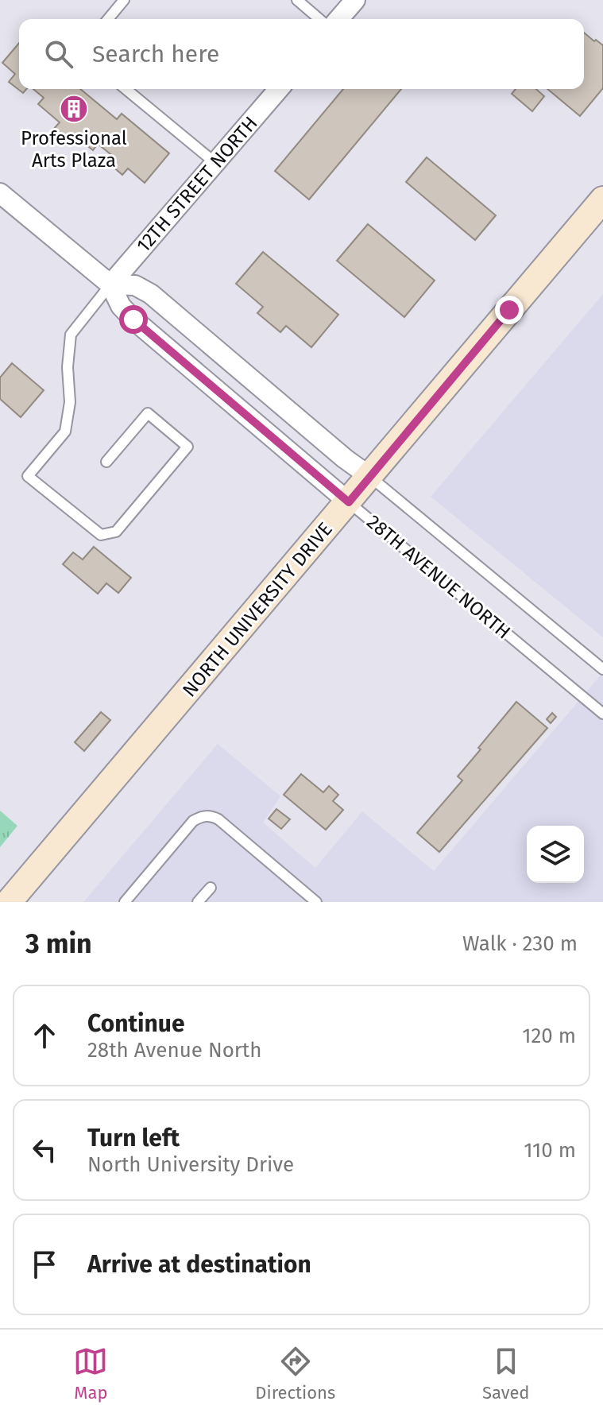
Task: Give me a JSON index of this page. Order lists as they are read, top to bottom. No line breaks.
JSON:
{"streets":{"main road":["NORTH UNIVERSITY DRIVE"],"street":["12TH STREET NORTH","28TH AVENUE NORTH"]},"crossings":[["12TH STREET NORTH","28TH AVENUE NORTH"],["28TH AVENUE NORTH","NORTH UNIVERSITY DRIVE"]],"places":{"building":["Professional Arts Plaza"]},"page":{"search":"Search here","heading":["3 min","Walk · 230 m"],"list":[["Continue","28th Avenue North","120 m"],["Turn left","North University Drive","110 m"],"Arrive at destination"],"nav":["Map","Directions","Saved"]}}
